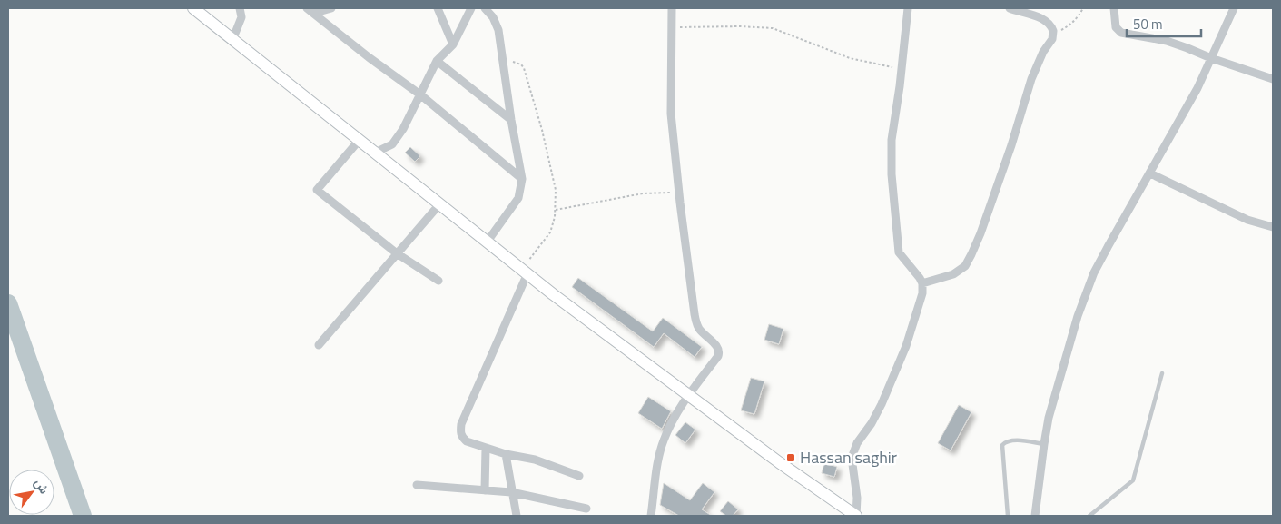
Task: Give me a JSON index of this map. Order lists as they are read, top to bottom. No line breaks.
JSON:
{"places":{"transit":["Hassan saghir"]},"scale_bar":"50 m","north":"top right"}
